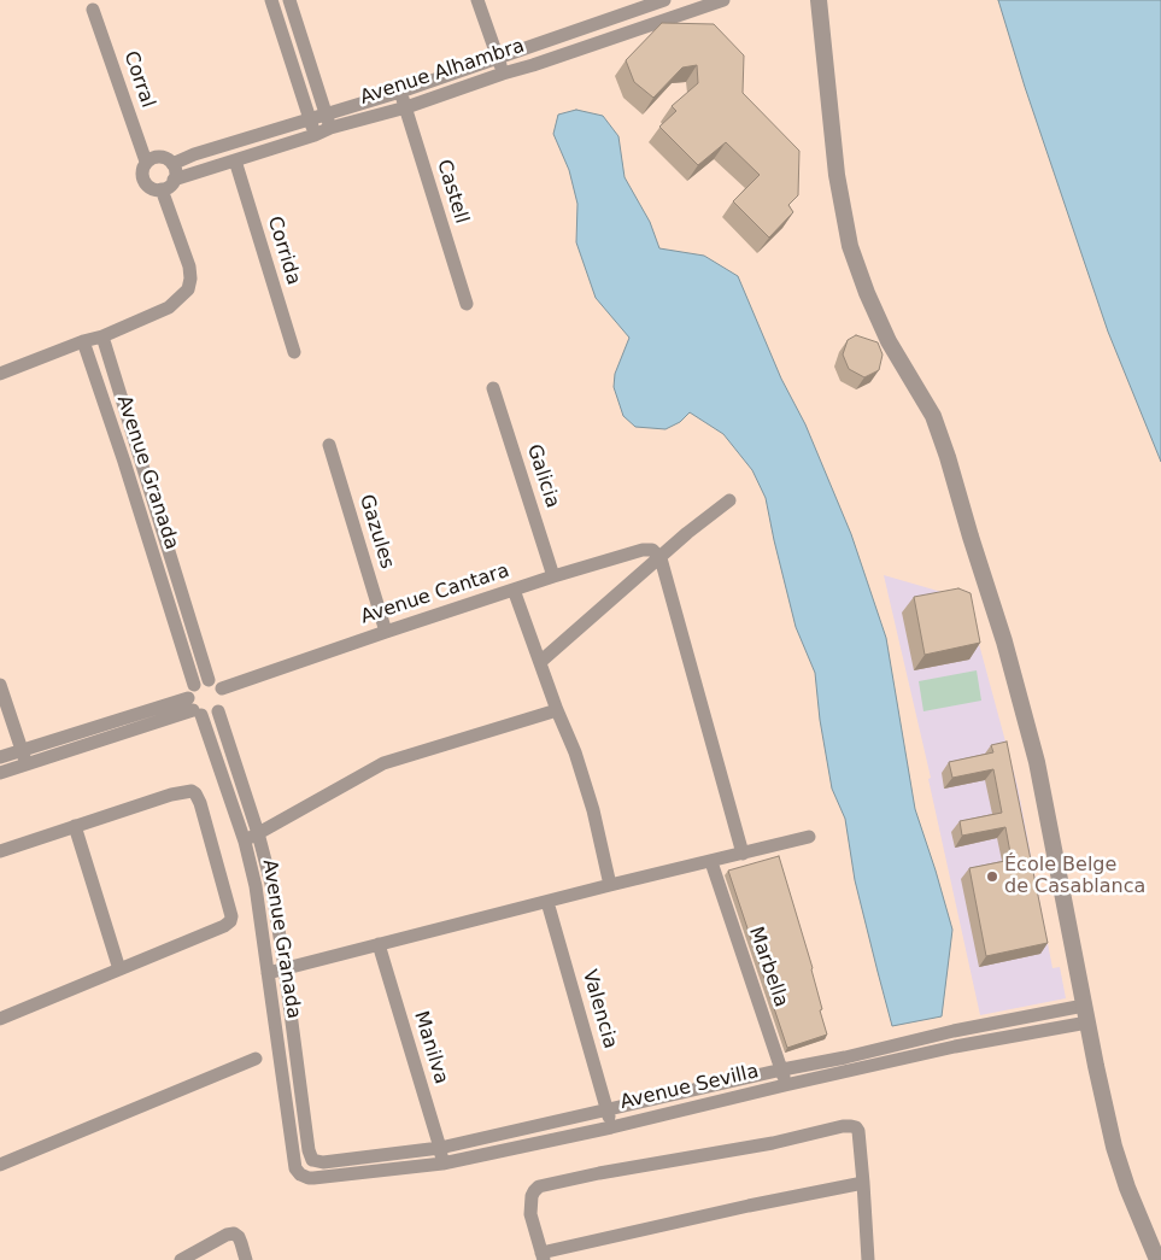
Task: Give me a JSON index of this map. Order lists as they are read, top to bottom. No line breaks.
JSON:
{"streets":{"street":["Avenue Alhambra","Corral","Castell","Corrida","Avenue Granada","Galicia","Gazules","Avenue Cantara","Marbella","Valencia","Manilva","Avenue Sevilla"]},"crossings":[["Avenue Alhambra","Corral"],["Avenue Alhambra","Castell"],["Avenue Alhambra","Corrida"],["Avenue Granada","Avenue Cantara"],["Avenue Granada","Avenue Sevilla"],["Galicia","Avenue Cantara"],["Gazules","Avenue Cantara"],["Marbella","Avenue Sevilla"],["Valencia","Avenue Sevilla"],["Manilva","Avenue Sevilla"]],"places":["École Belge de Casablanca"]}
